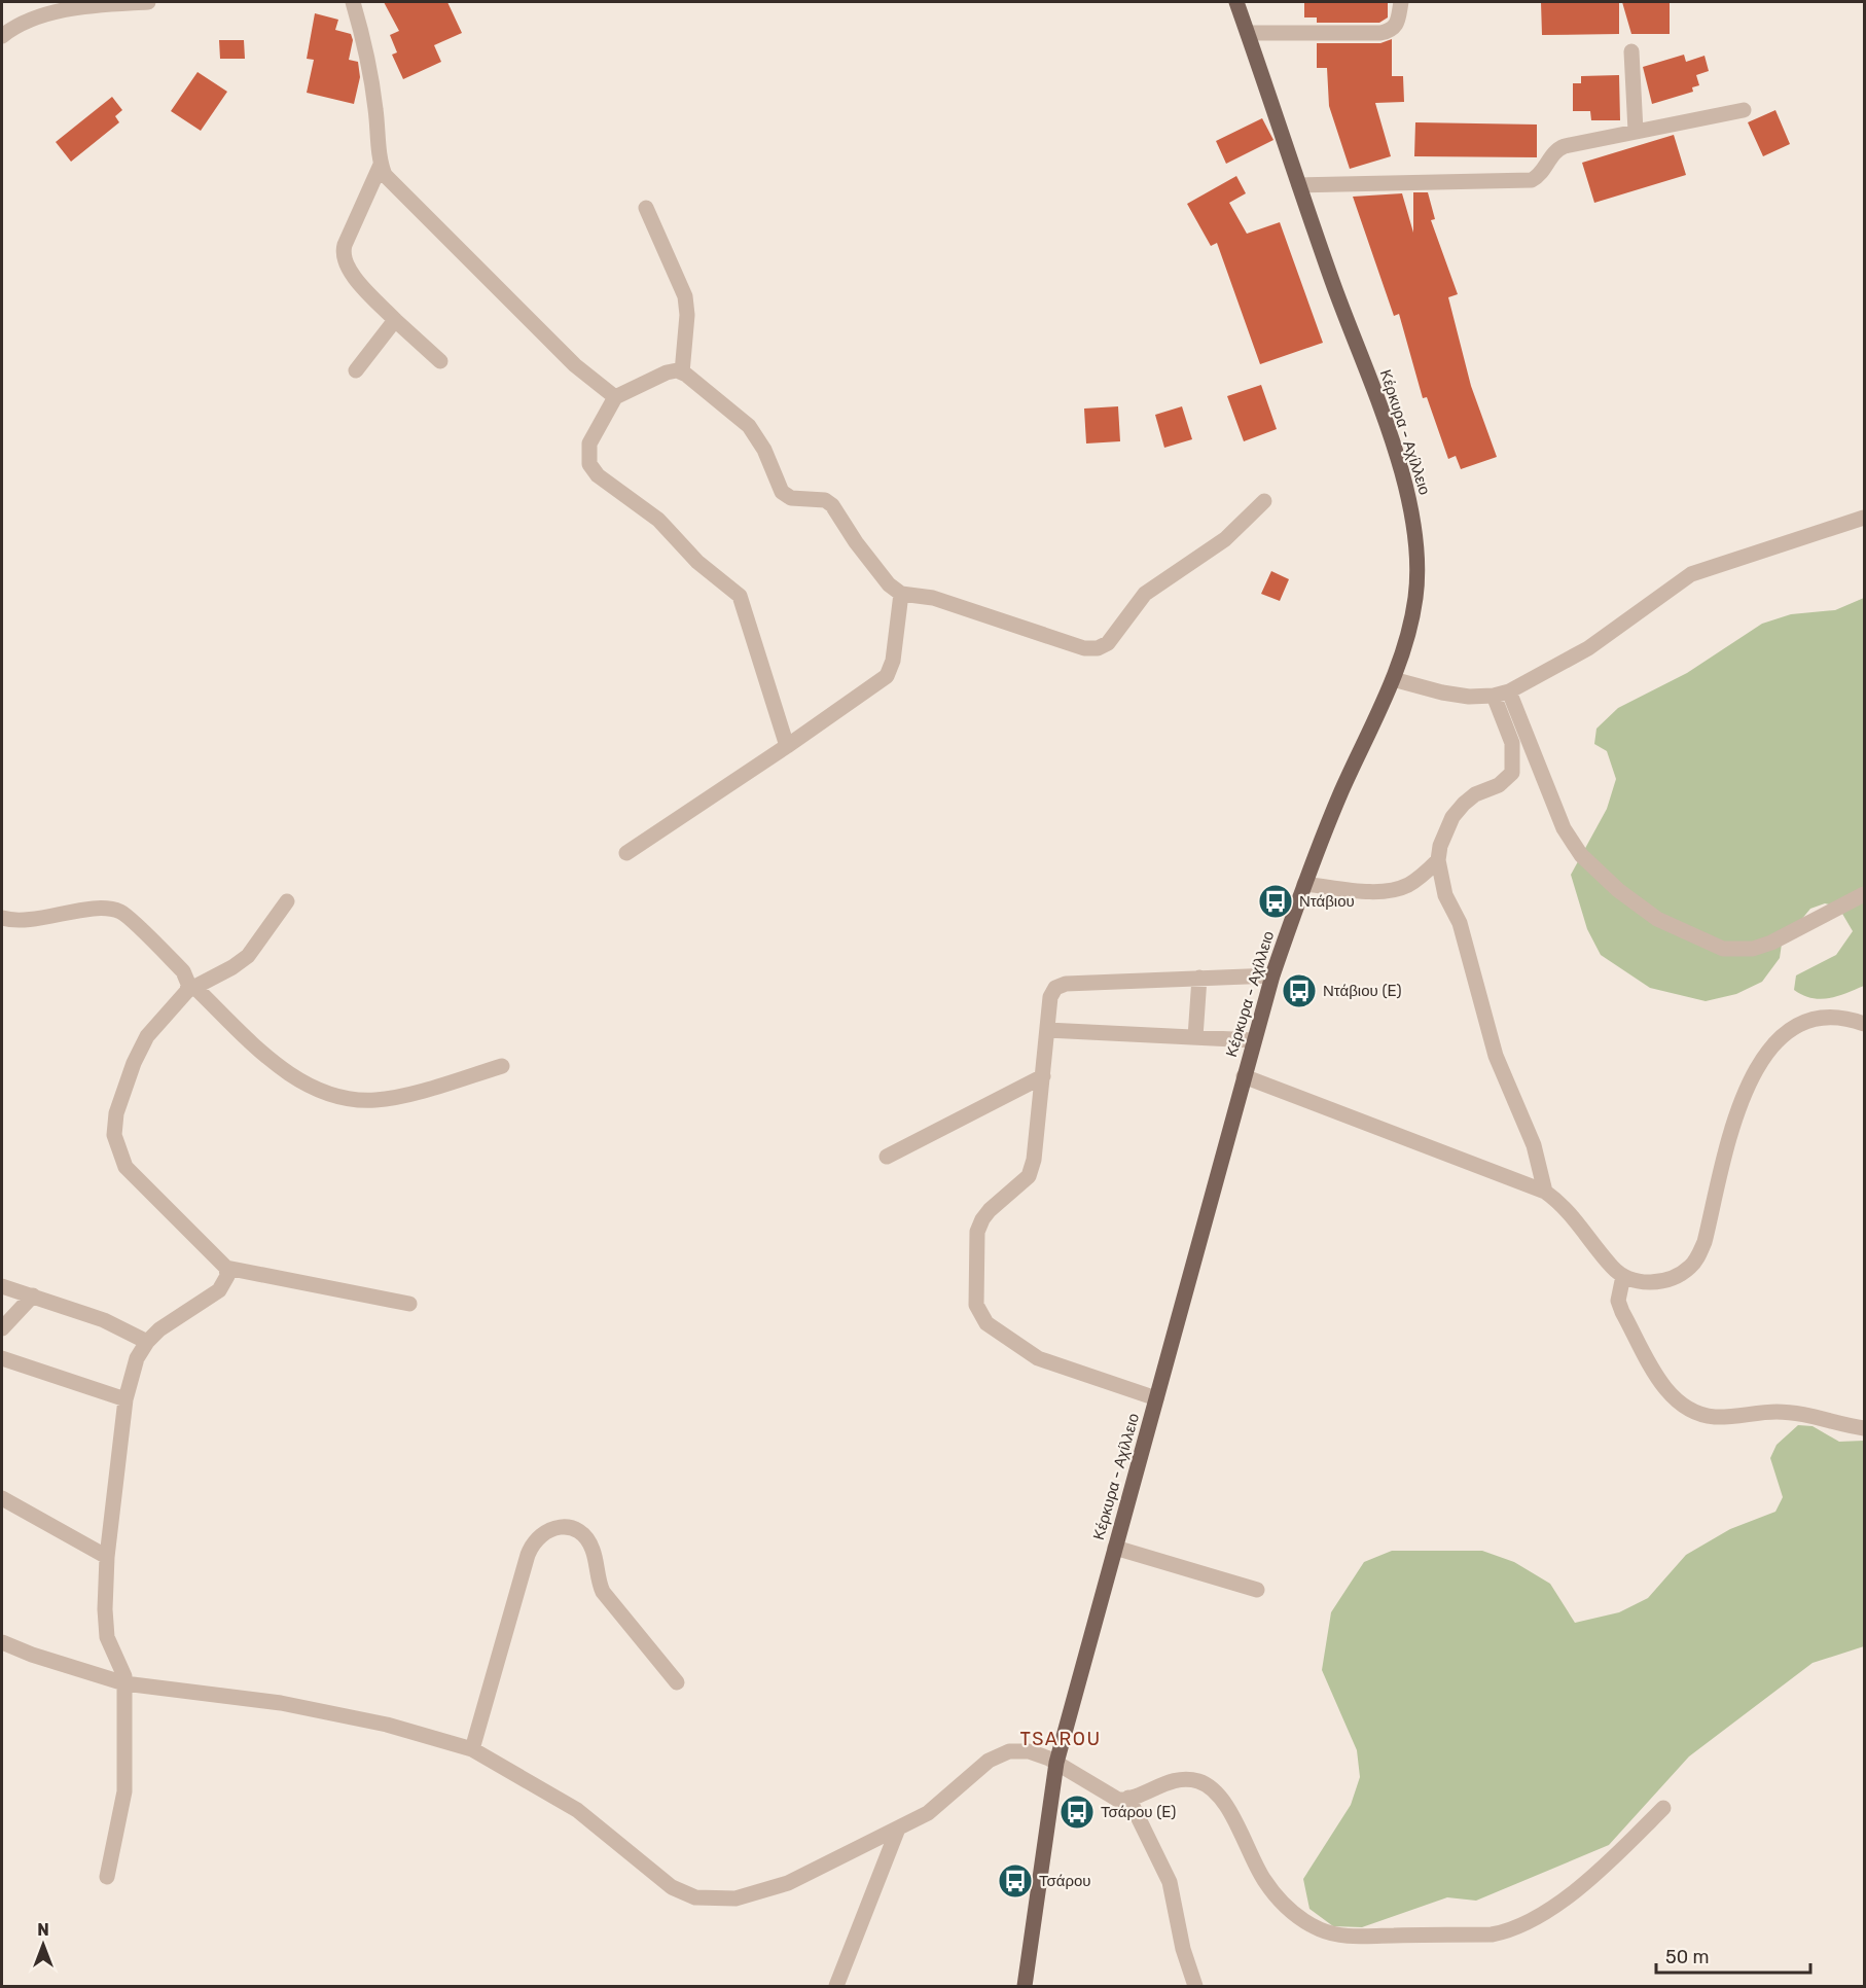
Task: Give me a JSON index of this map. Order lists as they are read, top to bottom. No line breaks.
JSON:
{"streets":{"main road":["Κέρκυρα - Αχίλλειο"]},"districts":["TSAROU"],"places":{"bus stop":["Ντάβιου","Ντάβιου (E)","Τσάρου (E)","Τσάρου"]},"scale_bar":"50 m","north":"top"}
